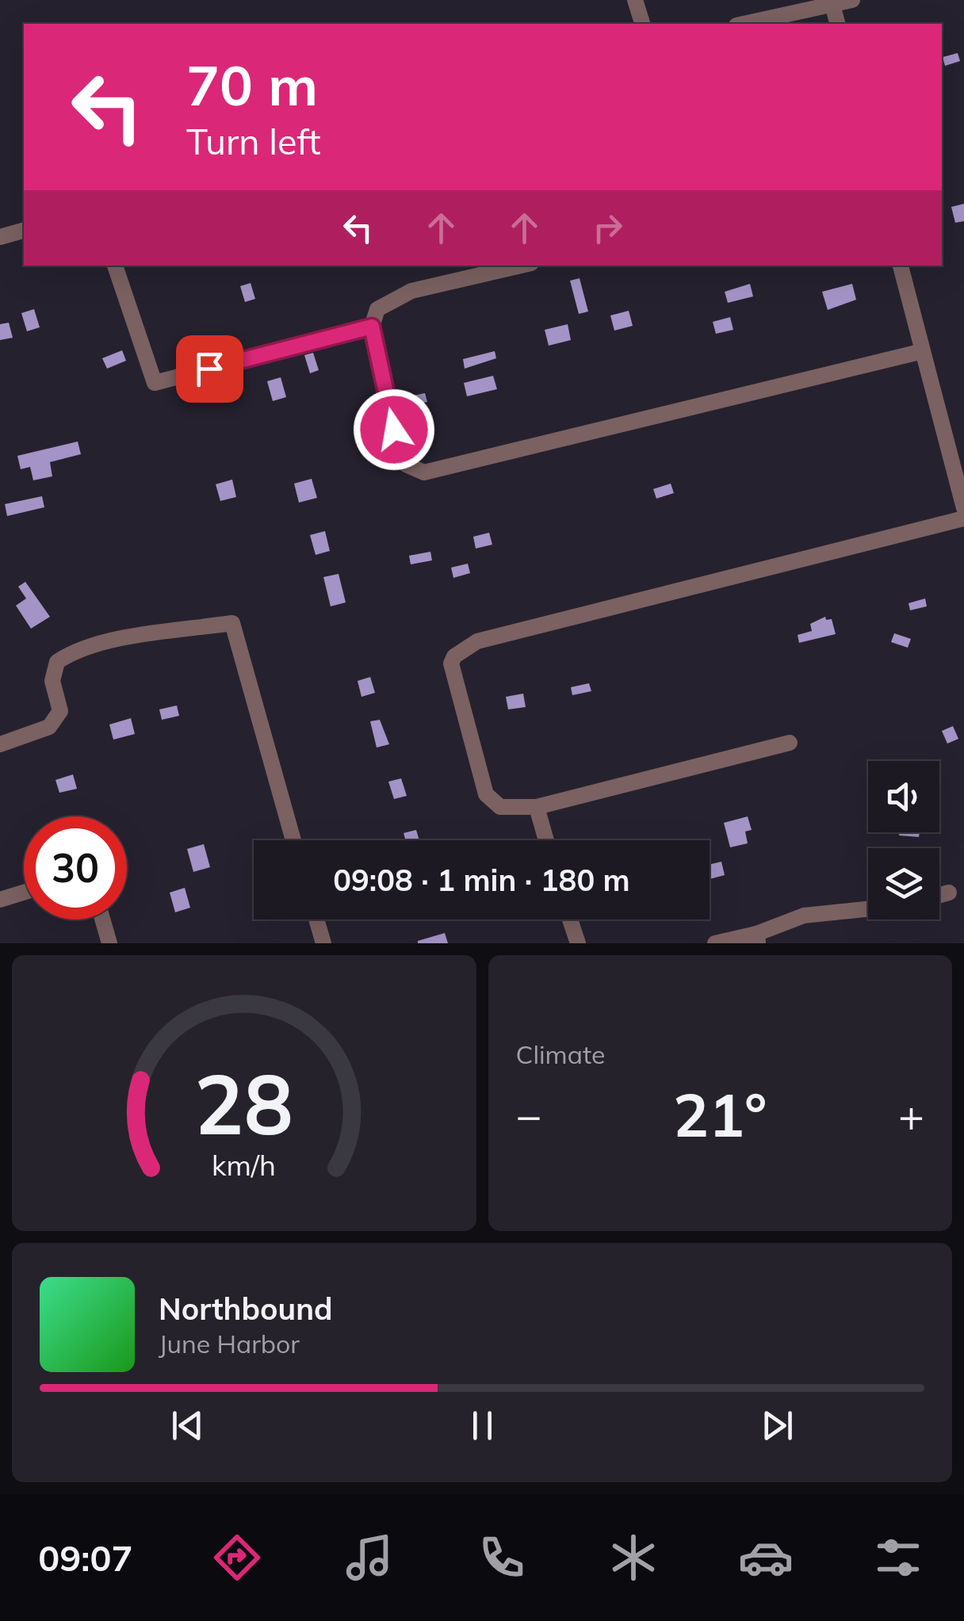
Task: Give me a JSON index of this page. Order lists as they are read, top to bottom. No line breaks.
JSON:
{"page":{"turn":["70 m","Turn left"],"limit":"30","trip":"09:08 · 1 min · 180 m","tile":"Climate","heat":["−","21°","+"],"song":["Northbound","June Harbor"],"tabs":"09:07","gauge":["28","km/h"]}}
